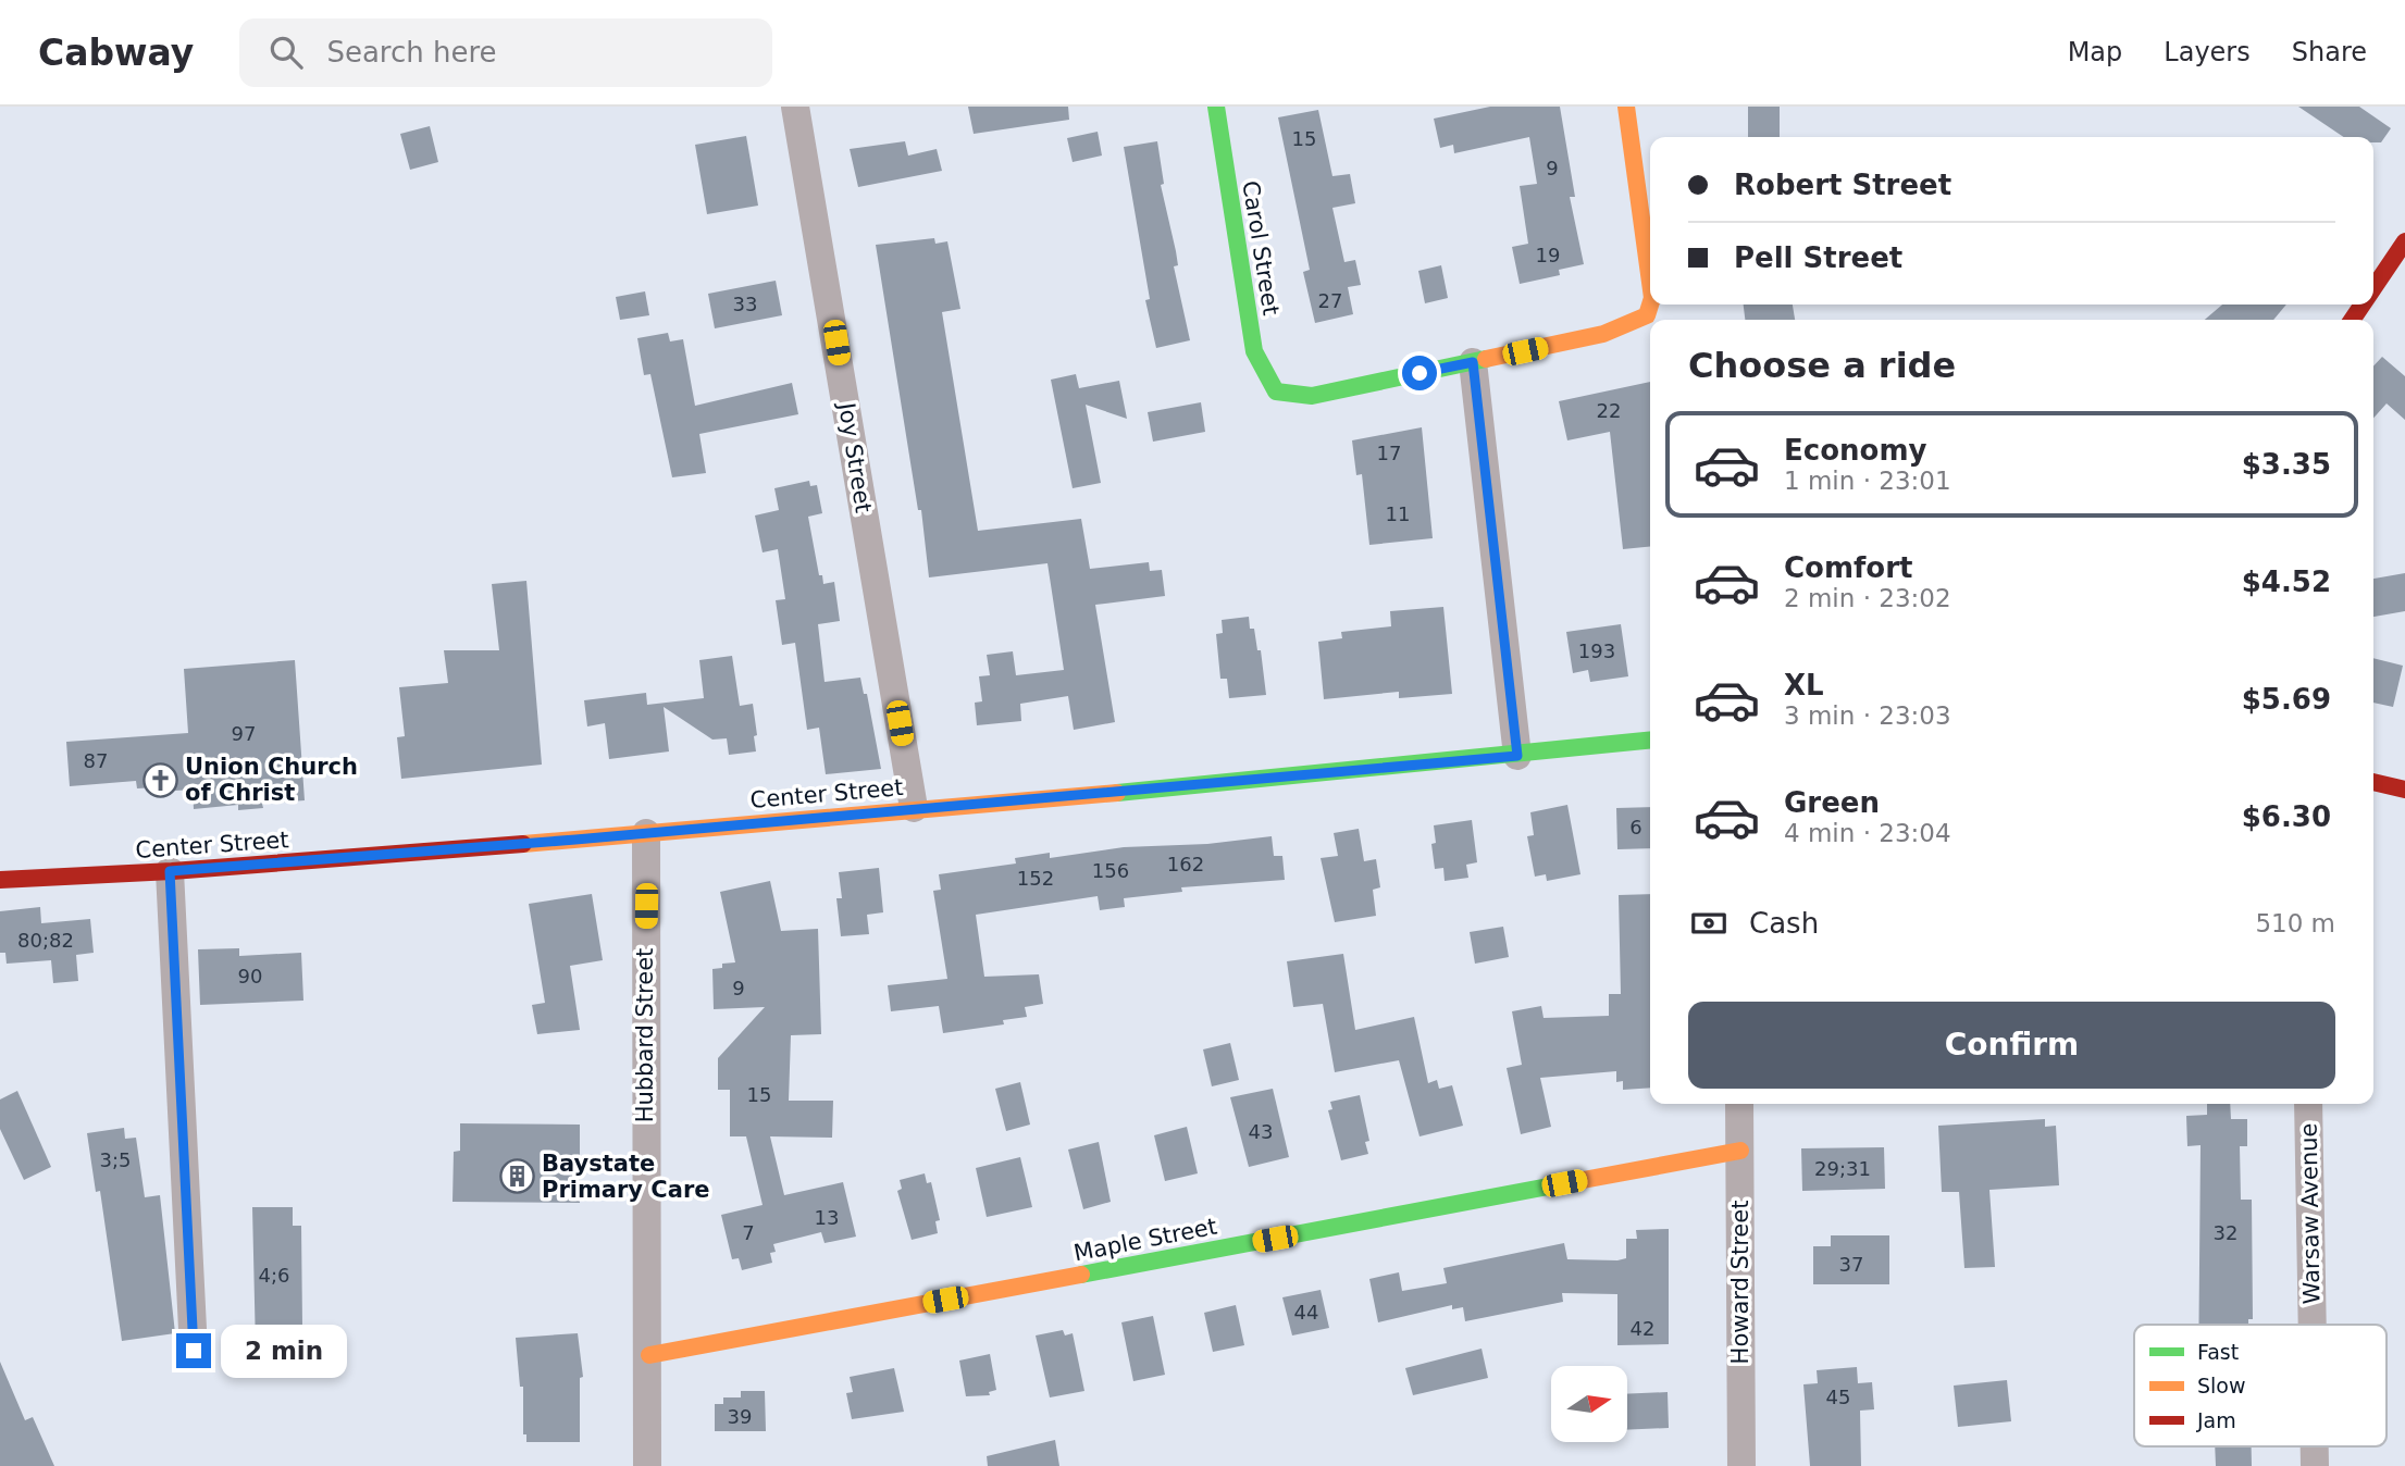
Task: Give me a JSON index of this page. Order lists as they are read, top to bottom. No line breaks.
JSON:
{"streets":{"street":["Carol Street","Joy Street","Center Street","Hubbard Street","Warsaw Avenue","Maple Street","Howard Street"]},"crossings":[["Joy Street","Center Street"],["Center Street","Hubbard Street"],["Hubbard Street","Maple Street"],["Maple Street","Howard Street"]],"places":{"church":["Union Church of Christ"],"building":["Baystate Primary Care"]},"house_numbers":["15","9","19","27","33","22","17","11","193","97","87","6","162","156","152","80;82","90","9","15","43","3;5","29;31","13","7","32","37","4;6","44","42","45","39"],"legend":["Fast","Slow","Jam"],"north":"right","page":{"header":"Cabway","search":"Search here","nav":["Map","Layers","Share"],"banner":["Robert Street","Pell Street"],"heading":"Choose a ride","list":[{"name":"Economy","note":"1 min · 23:01","value":"$3.35"},{"name":"Comfort","note":"2 min · 23:02","value":"$4.52"},{"name":"XL","note":"3 min · 23:03","value":"$5.69"},{"name":"Green","note":"4 min · 23:04","value":"$6.30"}],"pay":["Cash","510 m"],"buttons":"Confirm","bubble":"2 min"}}
